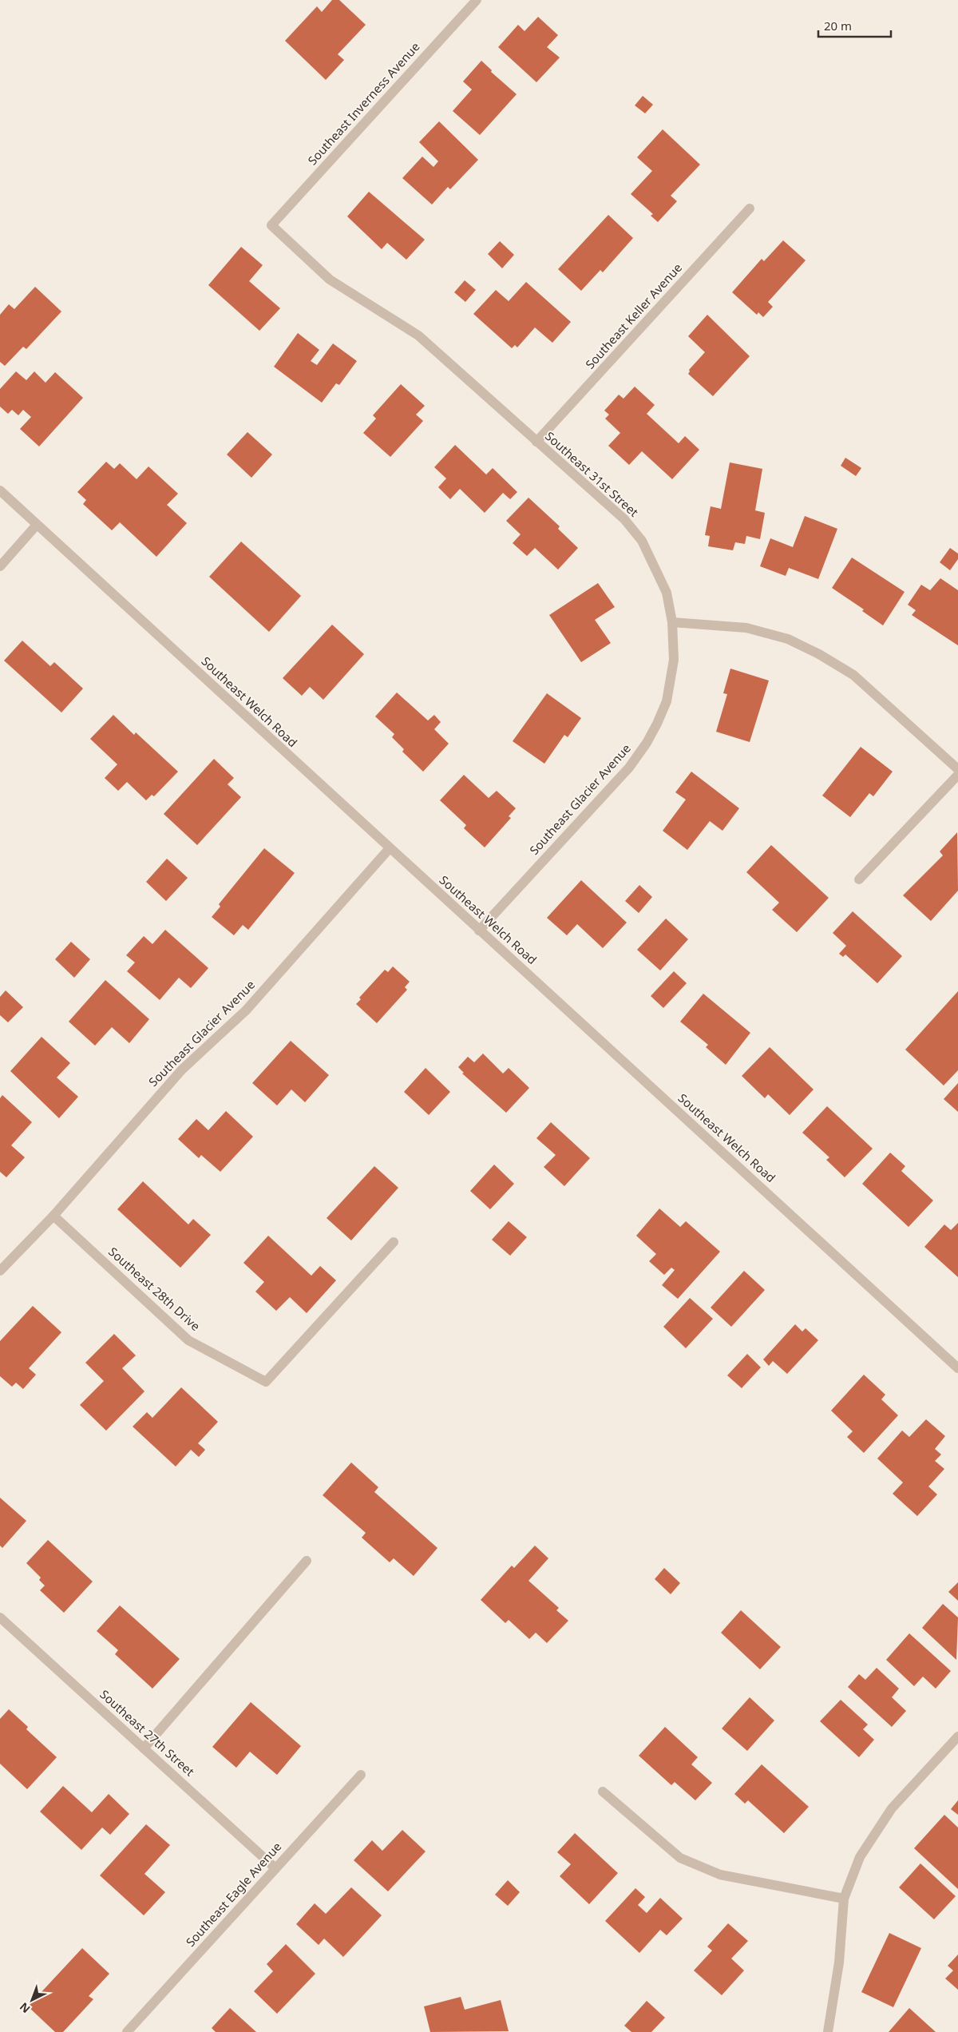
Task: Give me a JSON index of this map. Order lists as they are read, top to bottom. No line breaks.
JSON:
{"streets":{"street":["Southeast Inverness Avenue","Southeast Keller Avenue","Southeast 31st Street","Southeast Welch Road","Southeast Glacier Avenue","Southeast 28th Drive","Southeast 27th Street","Southeast Eagle Avenue"]},"crossings":[["Southeast Inverness Avenue","Southeast 31st Street"],["Southeast Keller Avenue","Southeast 31st Street"],["Southeast 31st Street","Southeast Glacier Avenue"],["Southeast Welch Road","Southeast Glacier Avenue"],["Southeast Glacier Avenue","Southeast 28th Drive"],["Southeast 27th Street","Southeast Eagle Avenue"]],"scale_bar":"20 m","north":"bottom left"}
